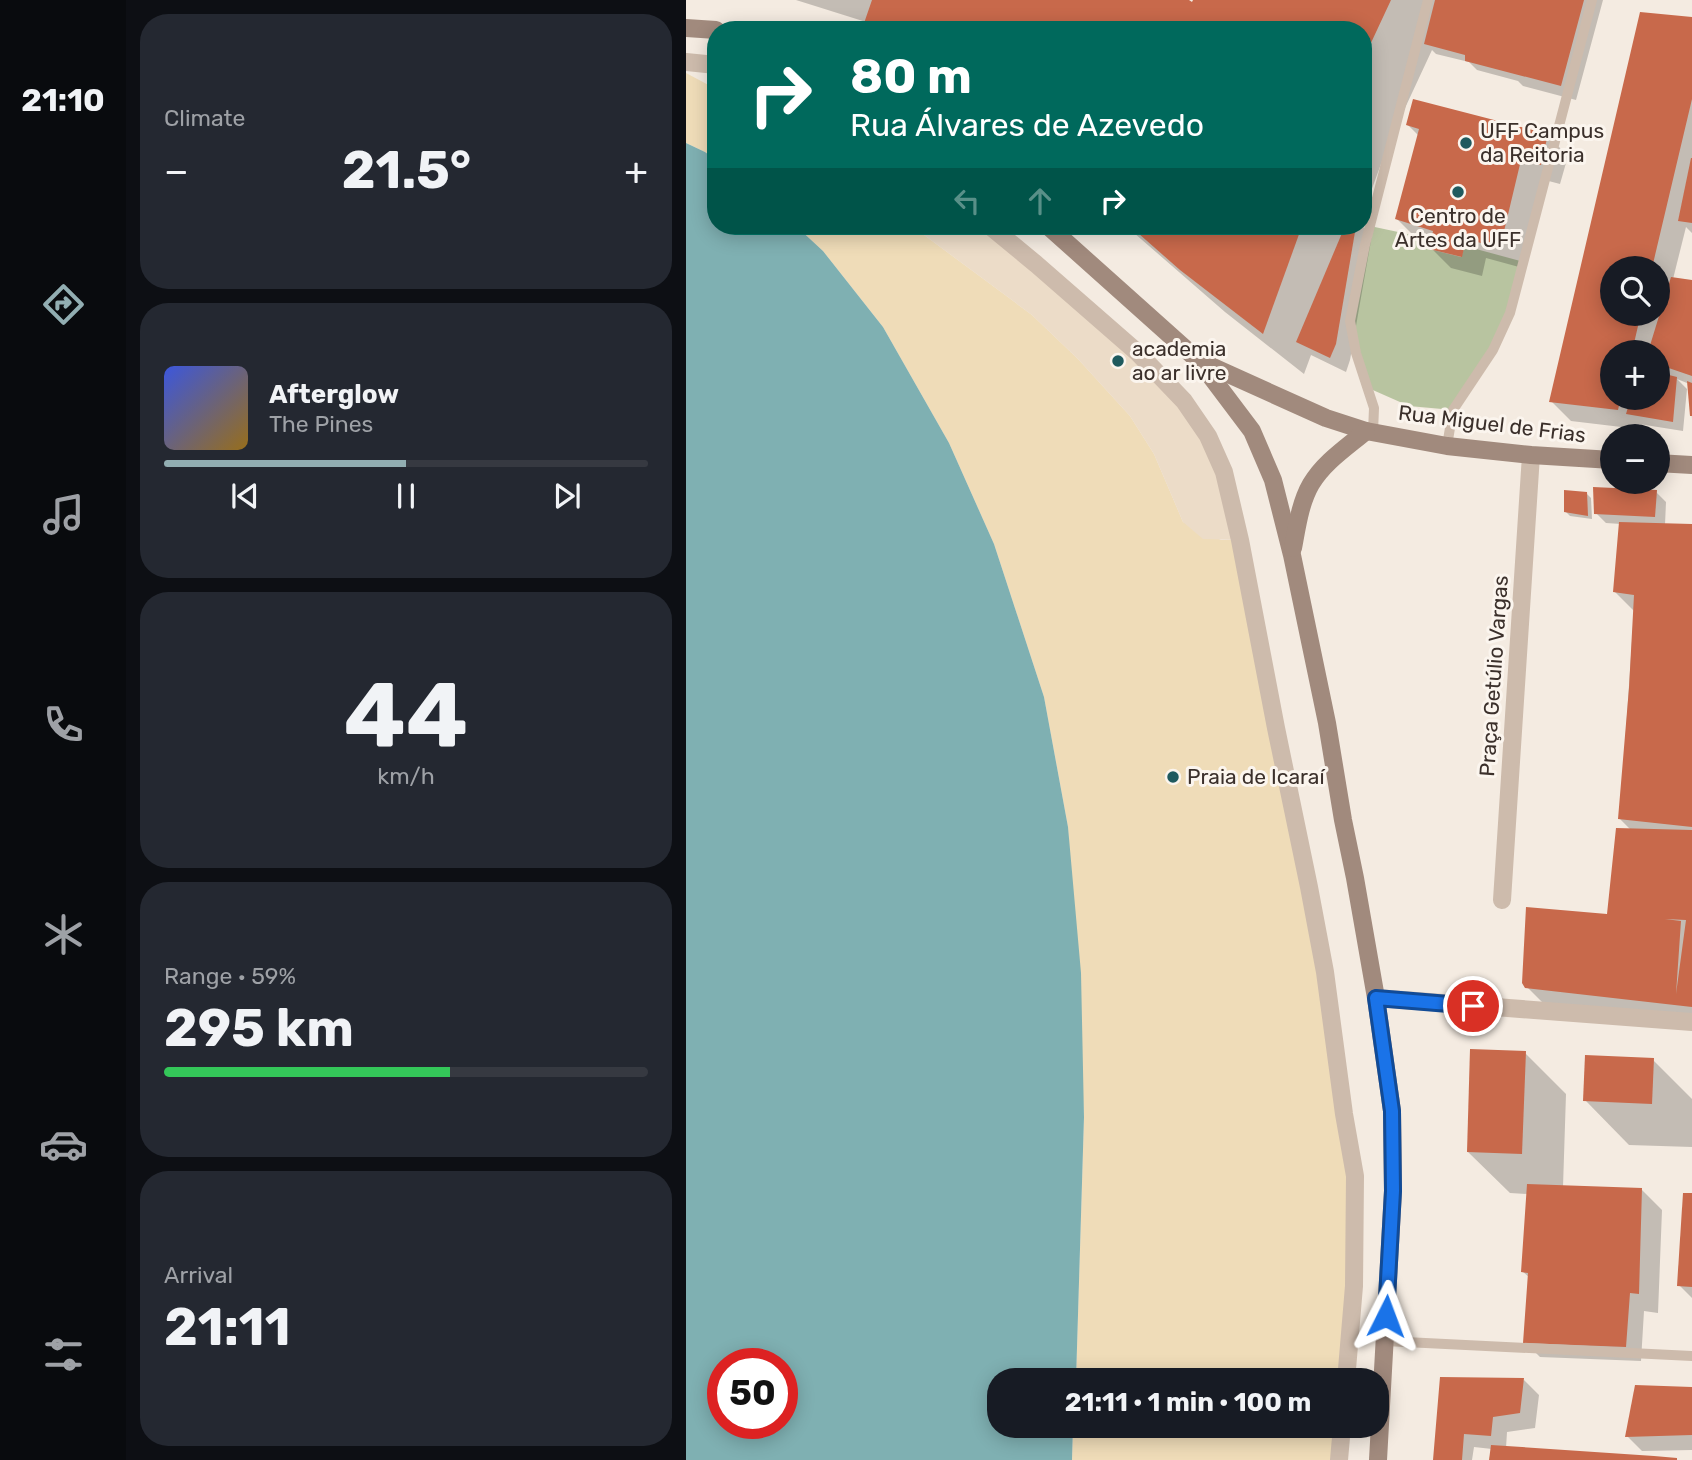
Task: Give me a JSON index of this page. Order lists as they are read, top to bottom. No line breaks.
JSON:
{"streets":{"main road":["Rua Miguel de Frias"],"street":["Praça Getúlio Vargas"]},"crossings":[["Rua Miguel de Frias","Praça Getúlio Vargas"]],"places":["UFF Campus da Reitoria","Centro de Artes da UFF","academia ao ar livre","Praia de Icaraí"],"page":{"tabs":"21:10","tile":["Climate",["44","km/h"],["Range · 59%","295 km"],["Arrival","21:11"]],"turn":["80 m","Rua Álvares de Azevedo"],"heat":["−","21.5°","+"],"map_buttons":["+","−"],"song":["Afterglow","The Pines"],"limit":"50","trip":"21:11 · 1 min · 100 m"}}
